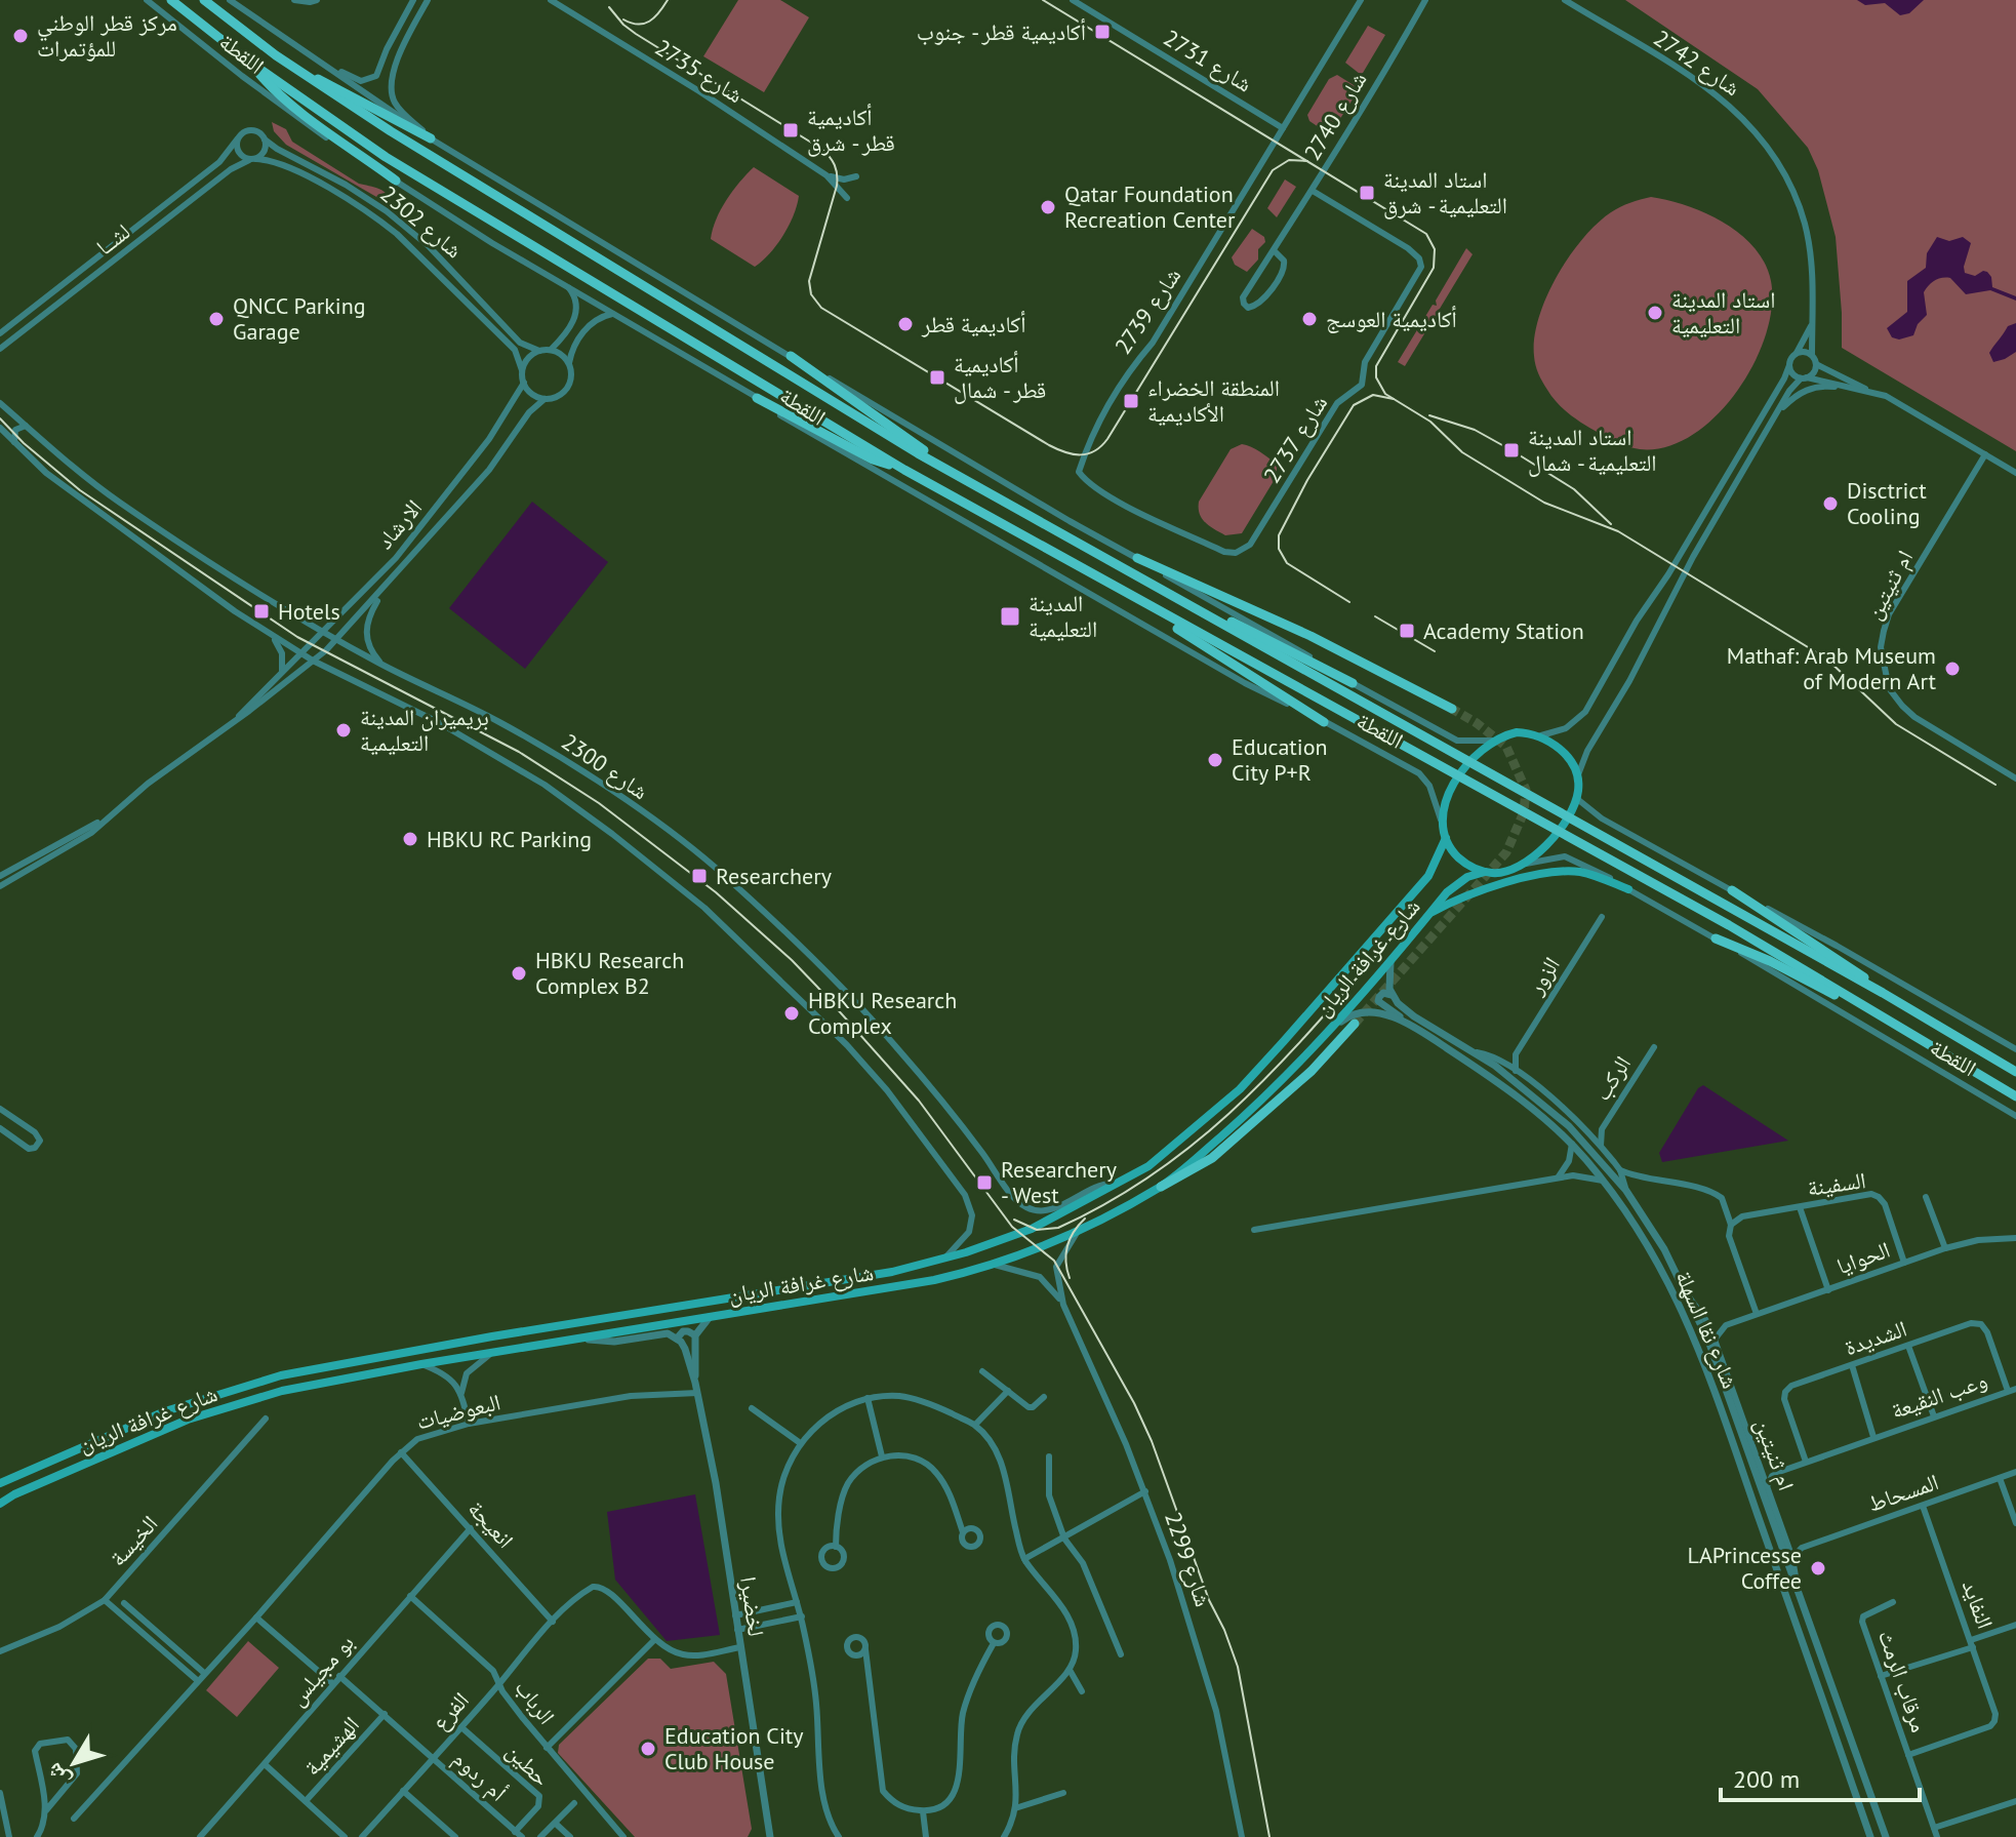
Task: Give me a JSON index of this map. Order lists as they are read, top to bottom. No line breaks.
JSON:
{"streets":{"main road":["اللقطة","شارع غرافة الريان"],"street":["شارع 2731","شارع 2742","شارع 2735","شارع 2740","شارع 2302","لشــا","شارع 2739","شارع 2737","الارشاد","ام ثنيتين","شارع 2300","الزور","الركب","السفينة","الحوايا","شارع نقا السهلة","الشديدة","وعب النقيعة","البعوضيات","المسحاط","انعيجة","الخيسة","شارع 2299","النفايد","لخضيرا","بو مجيلس","مرقاب الرمث","الرباب","الفرع","الهشيمية","حطين","أم ردوم"]},"crossings":[["اللقطة","شارع غرافة الريان"],["شارع 2731","شارع 2739"],["شارع 2740","شارع 2737"],["شارع 2302","لشــا"],["شارع 2302","الارشاد"],["شارع 2739","شارع 2737"],["الارشاد","شارع 2300"],["ام ثنيتين","الحوايا"],["ام ثنيتين","شارع نقا السهلة"],["ام ثنيتين","المسحاط"],["شارع 2300","شارع غرافة الريان"],["شارع غرافة الريان","شارع نقا السهلة"],["شارع غرافة الريان","شارع 2299"],["الزور","شارع نقا السهلة"],["الركب","شارع نقا السهلة"],["السفينة","الحوايا"],["الشديدة","وعب النقيعة"],["البعوضيات","انعيجة"],["البعوضيات","لخضيرا"],["المسحاط","النفايد"],["انعيجة","بو مجيلس"],["انعيجة","الفرع"],["النفايد","مرقاب الرمث"],["بو مجيلس","الرباب"],["بو مجيلس","أم ردوم"],["الرباب","الفرع"],["الفرع","حطين"],["الفرع","أم ردوم"],["الهشيمية","أم ردوم"],["حطين","أم ردوم"]],"places":{"transit":["أكاديمية قطر - جنوب","أكاديمية قطر - شرق","استاد المدينة التعليمية - شرق","أكاديمية قطر - شمال","المنطقة الخضراء الأكاديمية","استاد المدينة التعليمية - شمال","Hotels","المدينة التعليمية","Academy Station","Researchery","Researchery - West"],"other":["مركز قطر الوطني للمؤتمرات","Qatar Foundation Recreation Center","استاد المدينة التعليمية","QNCC Parking Garage","أكاديمية العوسج","أكاديمية قطر","Disctrict Cooling","Mathaf: Arab Museum of Modern Art","بريميران المدينة التعليمية","Education City P+R","HBKU RC Parking","HBKU Research Complex B2","HBKU Research Complex","LAPrincesse Coffee","Education City Club House"]},"scale_bar":"200 m","north":"bottom left"}
